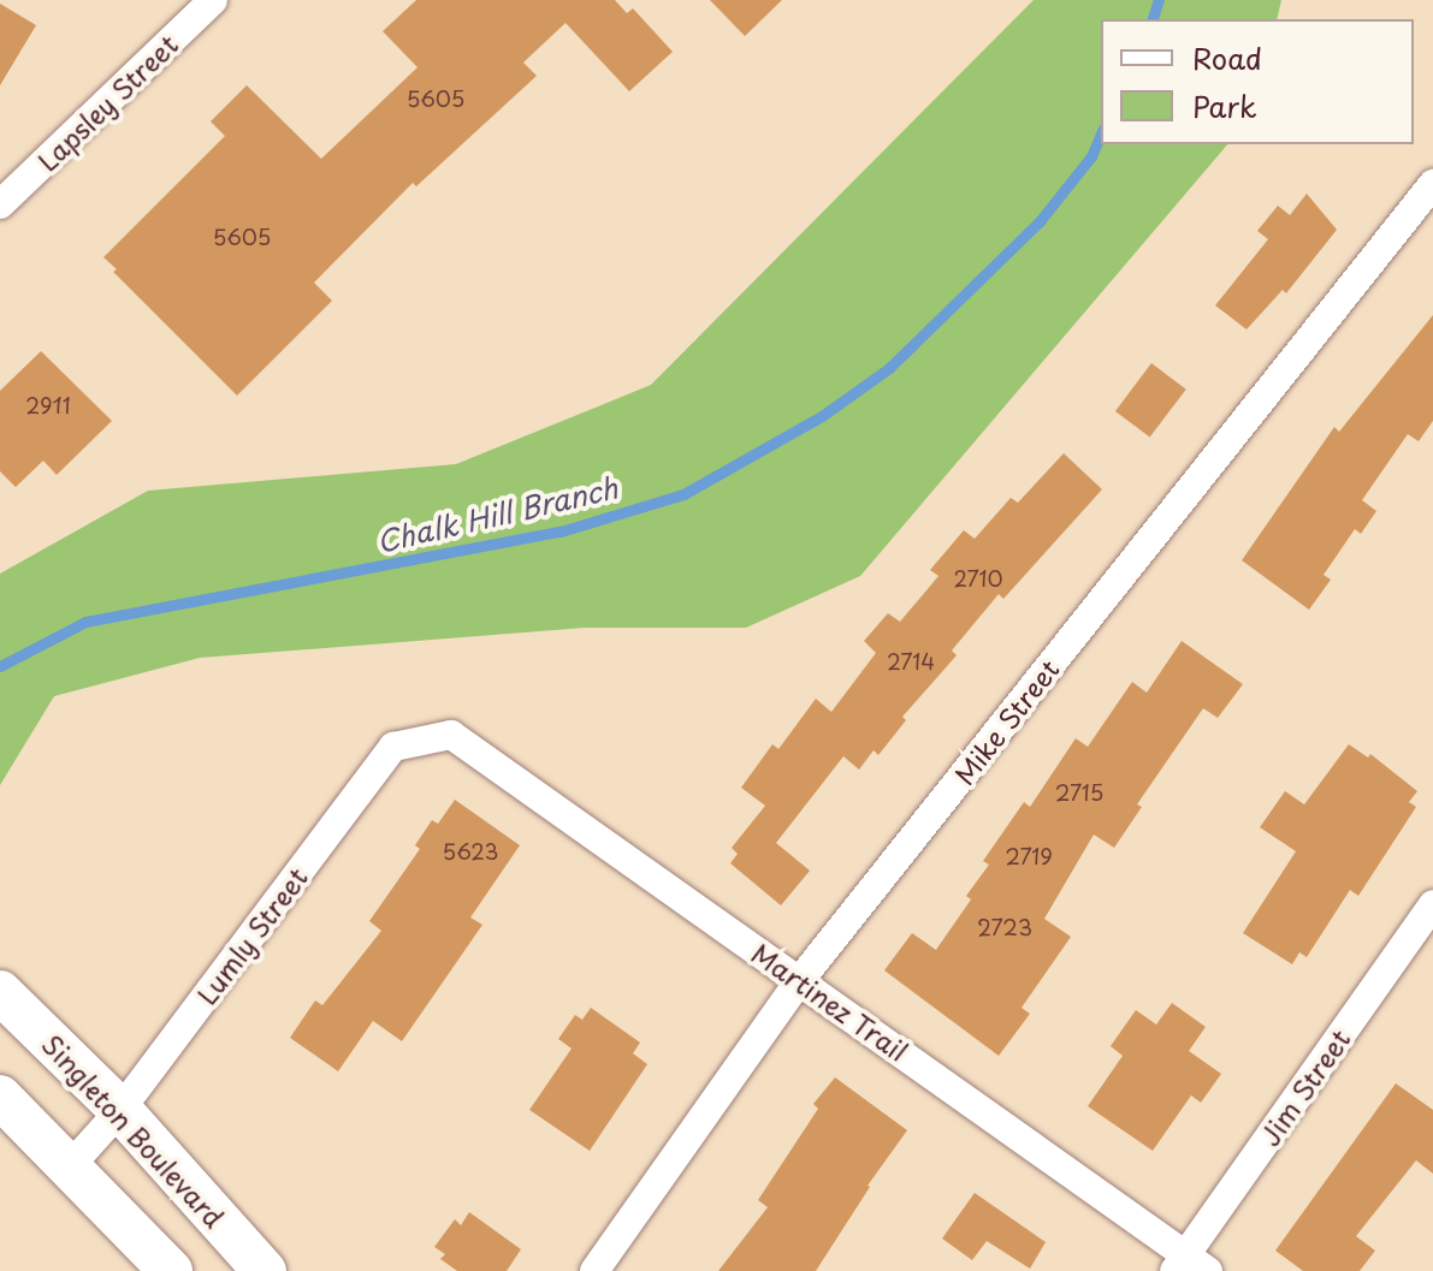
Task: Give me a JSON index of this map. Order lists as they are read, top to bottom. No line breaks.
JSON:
{"streets":{"main road":["Singleton Boulevard"],"street":["Lapsley Street","Mike Street","Lumly Street","Martinez Trail","Jim Street"]},"crossings":[["Mike Street","Martinez Trail"],["Lumly Street","Martinez Trail"],["Lumly Street","Singleton Boulevard"],["Martinez Trail","Jim Street"]],"water":["Chalk Hill Branch"],"house_numbers":["5605","5605","2911","2710","2714","2715","5623","2719","2723"],"legend":["Road","Park"]}
